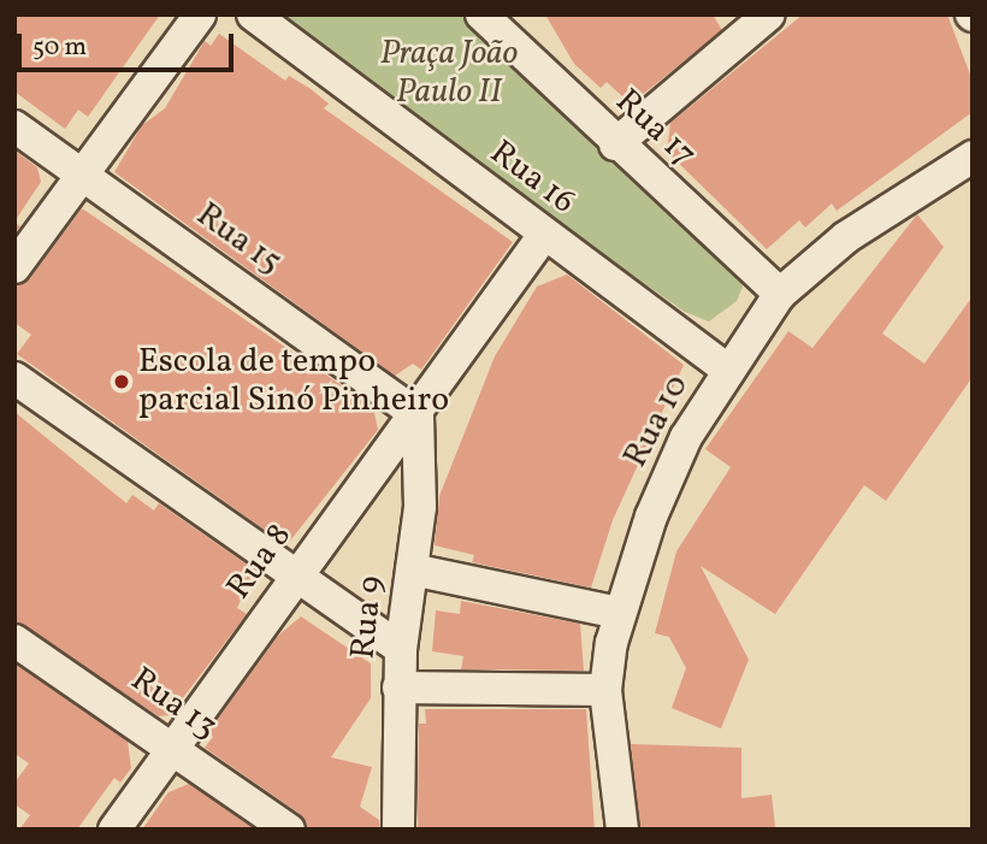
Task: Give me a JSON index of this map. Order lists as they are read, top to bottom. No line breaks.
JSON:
{"streets":{"street":["Rua 17","Rua 16","Rua 15","Rua 10","Rua 8","Rua 9","Rua 13"]},"crossings":[["Rua 17","Rua 10"],["Rua 16","Rua 10"],["Rua 16","Rua 8"],["Rua 15","Rua 8"],["Rua 15","Rua 9"],["Rua 8","Rua 9"],["Rua 8","Rua 13"]],"parks":["Praça João Paulo II"],"places":["Escola de tempo parcial Sinó Pinheiro"],"scale_bar":"50 m"}
